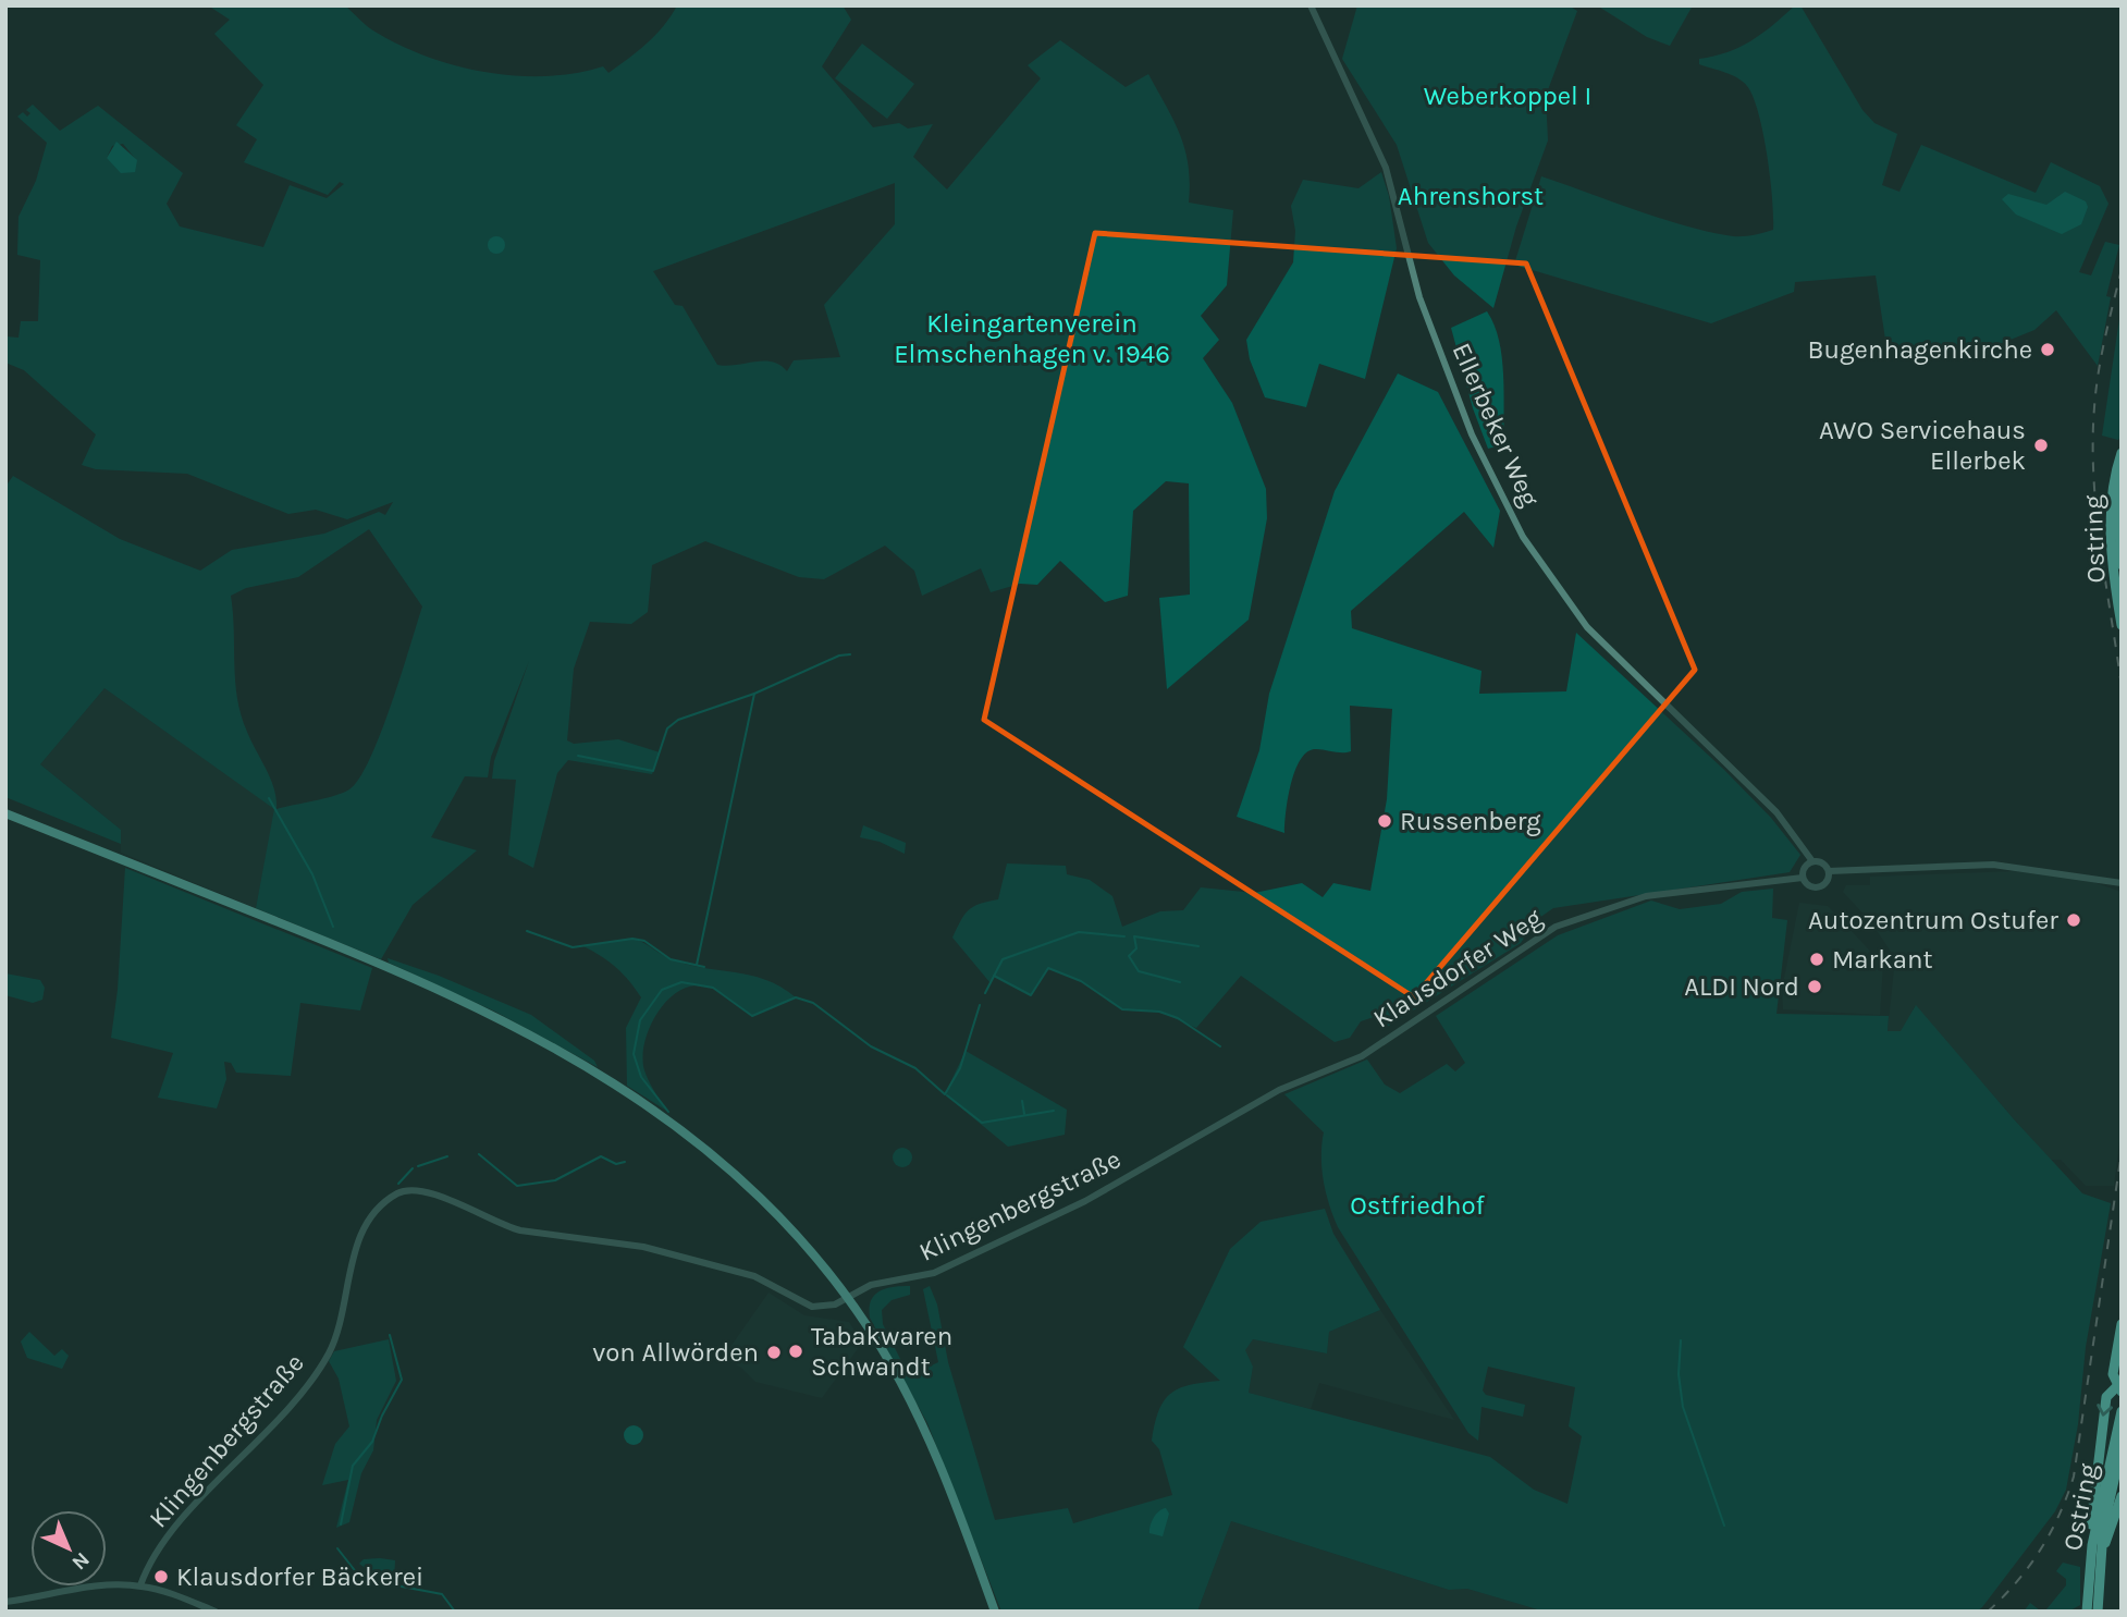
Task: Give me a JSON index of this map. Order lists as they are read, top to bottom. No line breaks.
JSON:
{"streets":{"highway":["Ostring"],"street":["Ellerbeker Weg","Klausdorfer Weg","Klingenbergstraße"]},"crossings":[["Ellerbeker Weg","Klausdorfer Weg"],["Klausdorfer Weg","Klingenbergstraße"]],"parks":["Weberkoppel I","Ahrenshorst","Kleingartenverein Elmschenhagen v. 1946","Ostfriedhof"],"places":["Bugenhagenkirche","AWO Servicehaus Ellerbek","Russenberg","Autozentrum Ostufer","Markant","ALDI Nord","Tabakwaren Schwandt","von Allwörden","Klausdorfer Bäckerei"],"north":"bottom right"}
